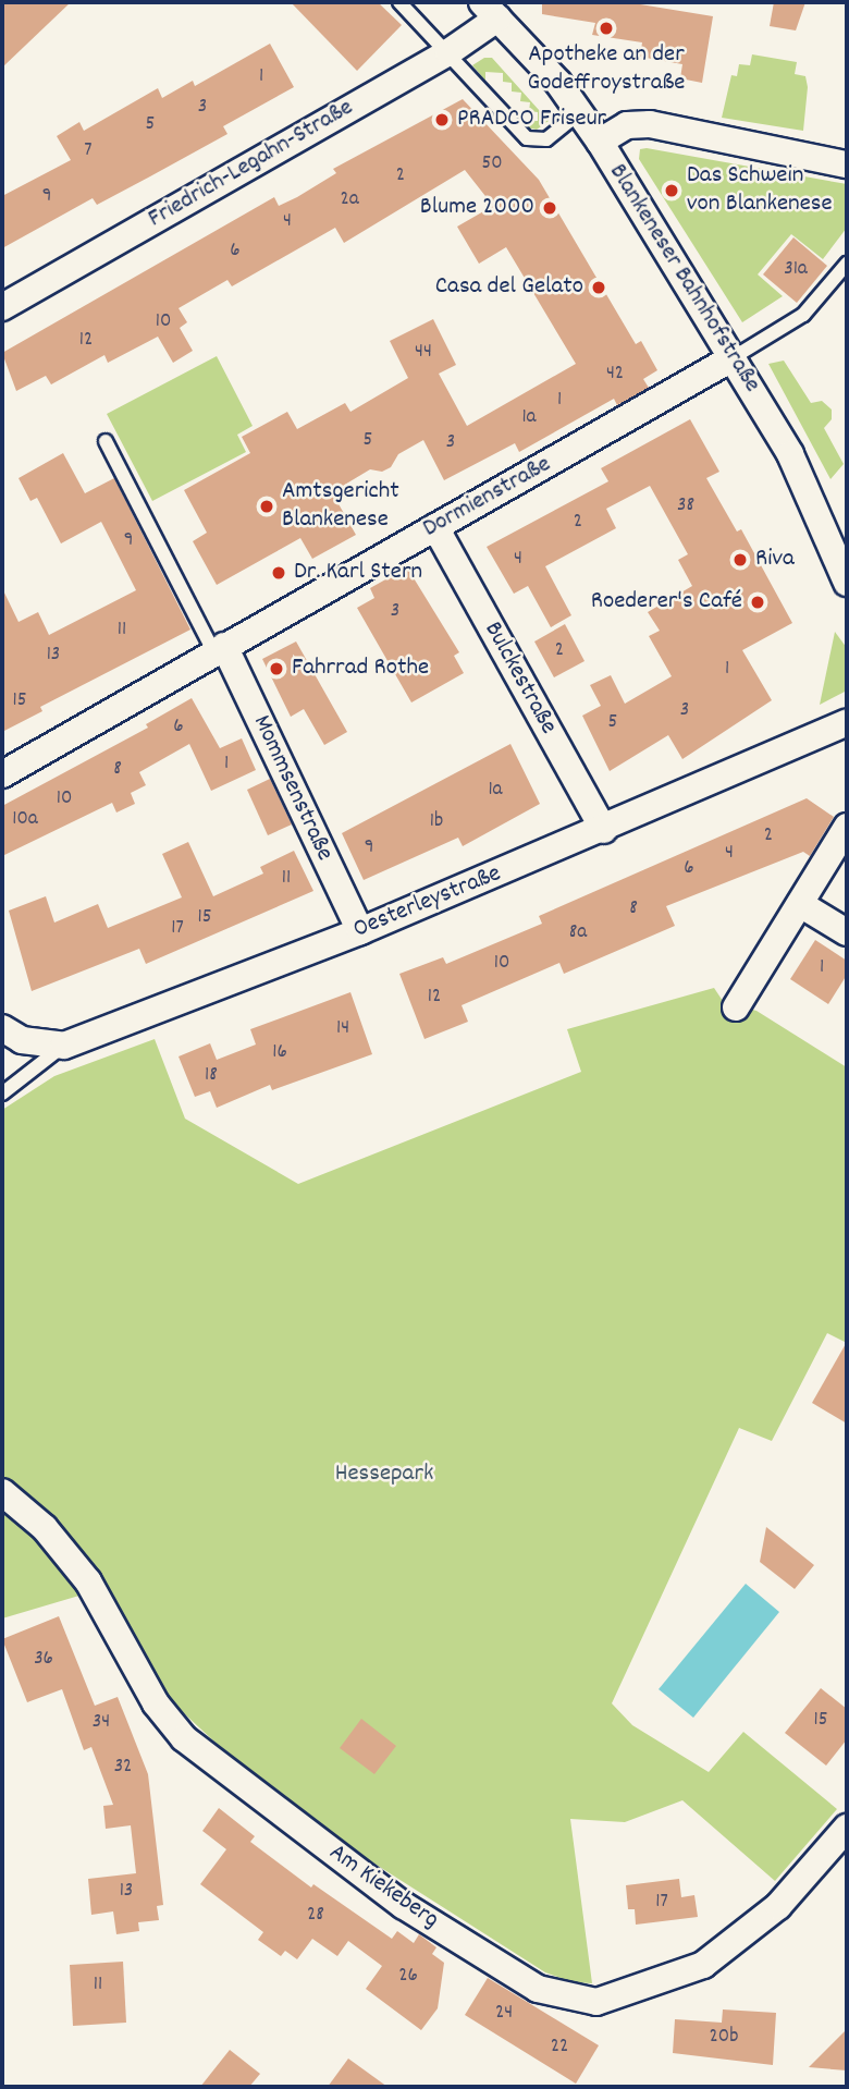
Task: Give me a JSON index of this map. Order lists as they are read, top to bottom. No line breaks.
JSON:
{"streets":{"street":["Friedrich-Legahn-Straße","Blankeneser Bahnhofstraße","Dormienstraße","Bulckestraße","Mommsenstraße","Oesterleystraße","Am Kiekeberg"]},"crossings":[["Friedrich-Legahn-Straße","Blankeneser Bahnhofstraße"],["Blankeneser Bahnhofstraße","Dormienstraße"],["Dormienstraße","Bulckestraße"],["Dormienstraße","Mommsenstraße"],["Bulckestraße","Oesterleystraße"],["Mommsenstraße","Oesterleystraße"]],"parks":["Hessepark"],"places":["Apotheke an der Godeffroystraße","PRADCO Friseur","Das Schwein von Blankenese","Blume 2000","Casa del Gelato","Amtsgericht Blankenese","Riva","Dr. Karl Stern","Roederer's Café","Fahrrad Rothe"],"house_numbers":["1","3","5","7","50","2","9","2a","4","6","31a","10","12","44","42","1","1a","5","3","38","2","9","4","3","11","2","13","1","15","3","5","6","1","8","1a","10","10a","1b","2","9","4","6","11","8","15","17","8a","10","1","12","14","16","18","36","15","34","32","13","17","28","26","11","24","20b","22"]}
